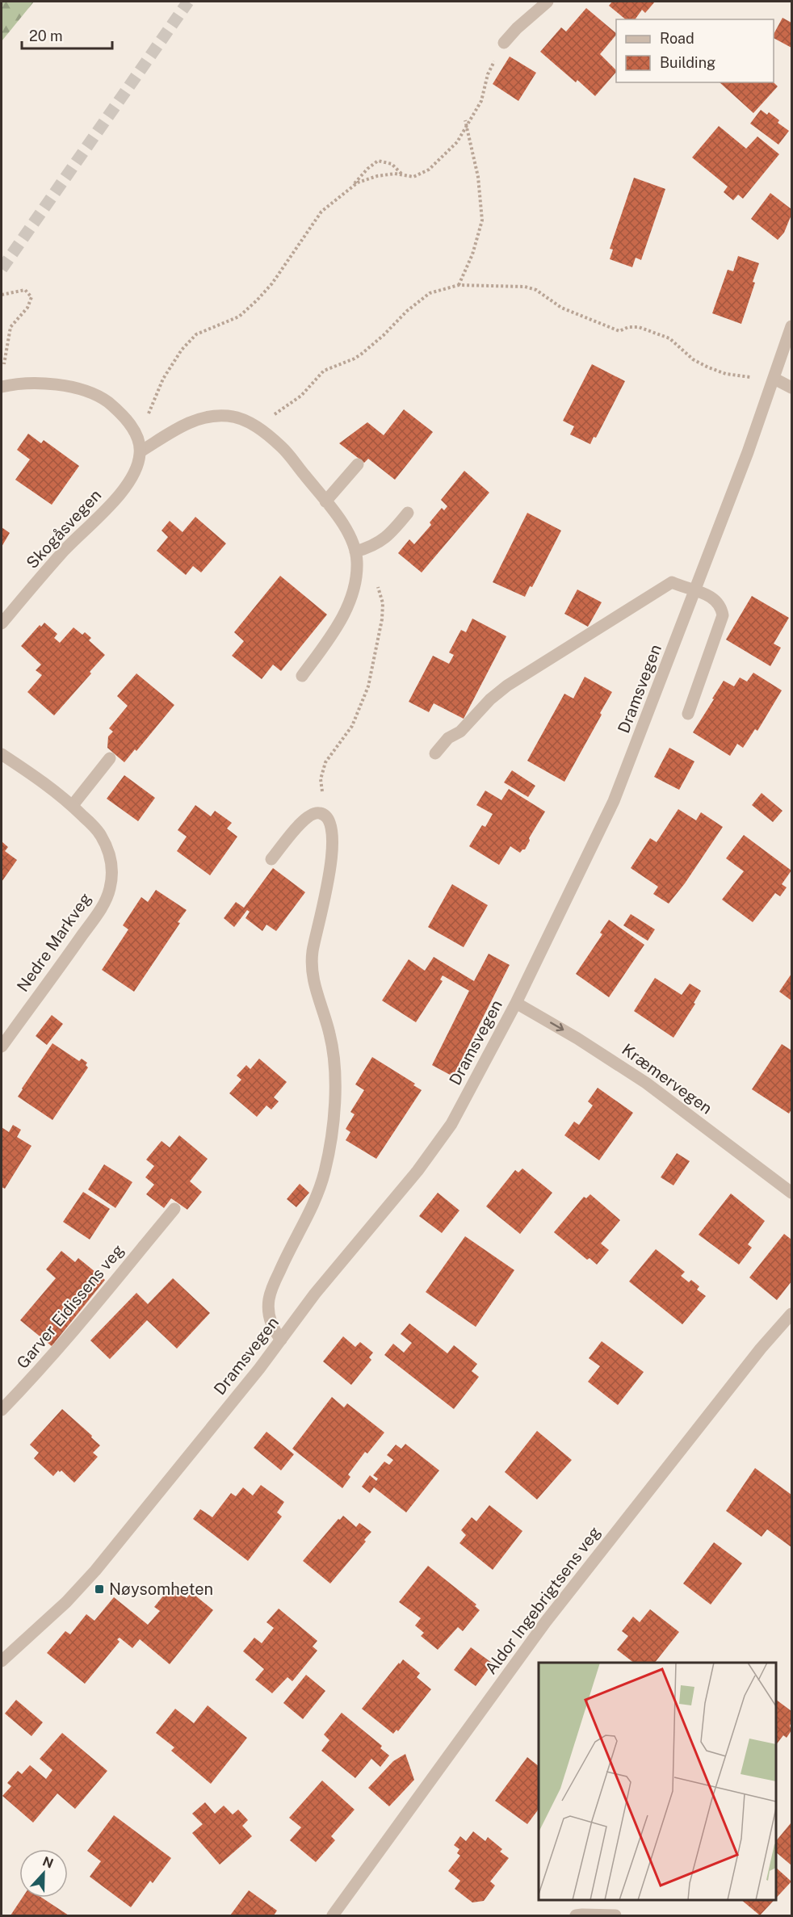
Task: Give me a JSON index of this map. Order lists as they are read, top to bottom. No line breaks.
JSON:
{"streets":{"street":["Skogåsvegen","Dramsvegen","Nedre Markveg","Kræmervegen","Garver Eidissens veg","Aldor Ingebrigtsens veg"]},"crossings":[["Dramsvegen","Kræmervegen"]],"one_way":["Kræmervegen"],"places":{"transit":["Nøysomheten"]},"legend":["Road","Building"],"scale_bar":"20 m","north":"top"}
